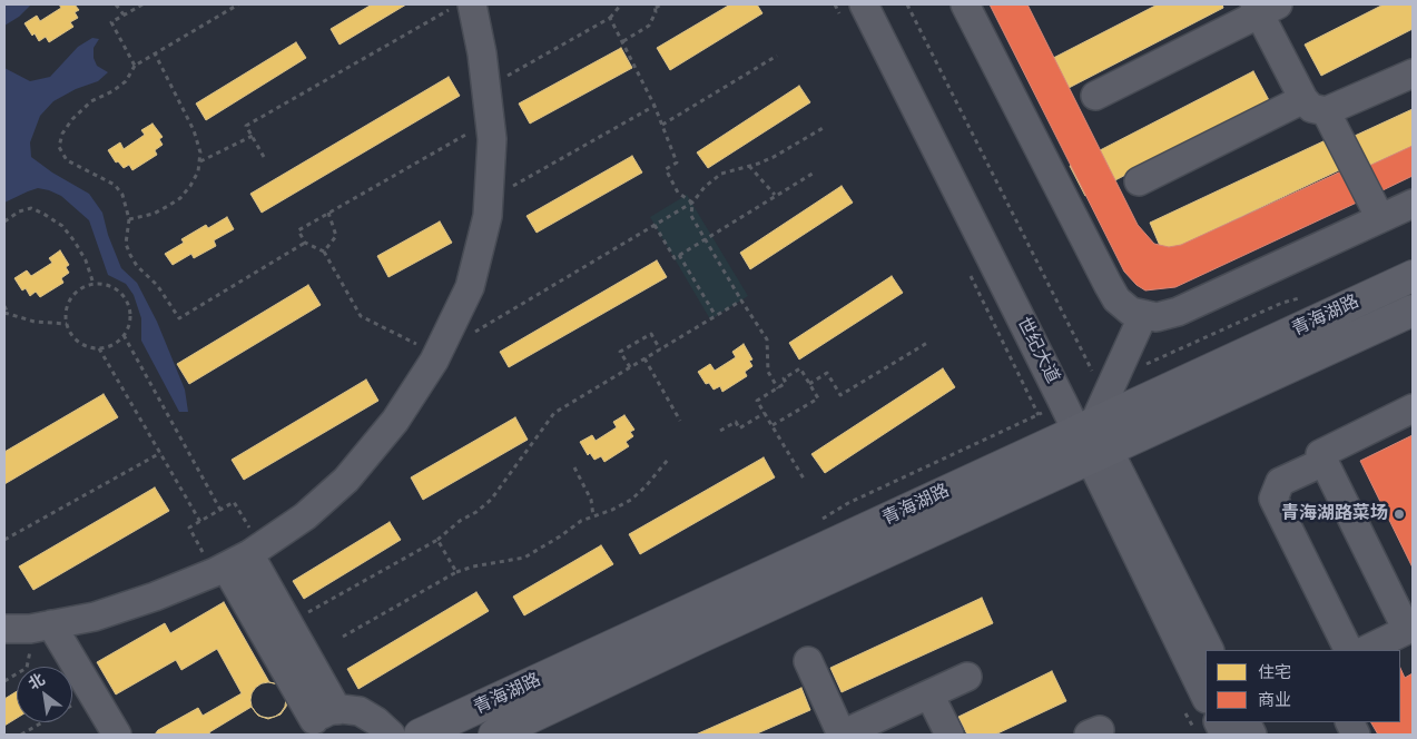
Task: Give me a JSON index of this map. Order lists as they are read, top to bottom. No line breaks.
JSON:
{"streets":{"main road":["青海湖路"],"street":["世纪大道"]},"crossings":[["青海湖路","世纪大道"]],"places":["青海湖路菜场"],"legend":["住宅","商业"],"north":"top left"}
